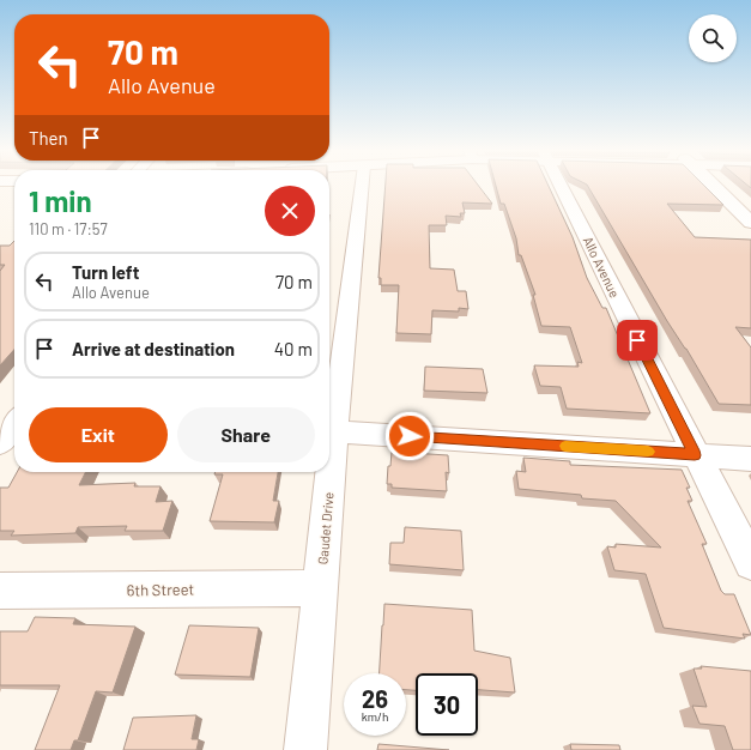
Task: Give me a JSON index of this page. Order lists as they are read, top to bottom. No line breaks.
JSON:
{"streets":{"street":["Allo Avenue","Gaudet Drive","6th Street"]},"crossings":[["Gaudet Drive","6th Street"]],"page":{"turn":["70 m","Allo Avenue"],"then":"Then","heading":["1 min","110 m · 17:57"],"list":[{"name":"Turn left","note":"Allo Avenue","value":"70 m"},{"name":"Arrive at destination","value":"40 m"}],"buttons":["Exit","Share"],"speed":"26 km/h","limit":"30"}}
